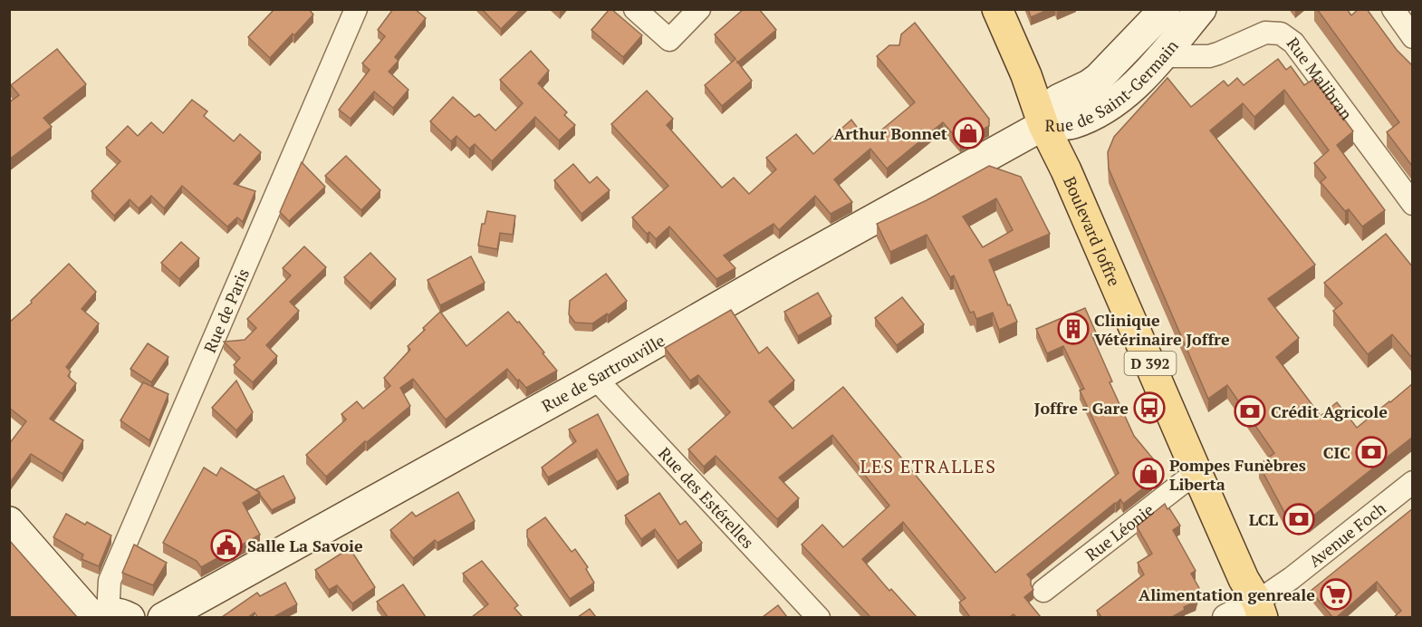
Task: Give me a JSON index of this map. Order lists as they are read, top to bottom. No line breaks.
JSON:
{"streets":{"main road":["Rue de Saint-Germain","Boulevard Joffre","D 392","Rue de Sartrouville"],"street":["Rue Malibran","Rue de Paris","Rue des Estérelles","Rue Léonie","Avenue Foch"]},"crossings":[["Rue de Saint-Germain","Rue Malibran"],["Rue de Saint-Germain","Boulevard Joffre"],["Rue de Saint-Germain","Rue de Sartrouville"],["Boulevard Joffre","Rue de Sartrouville"],["Boulevard Joffre","Rue Léonie"],["Boulevard Joffre","Avenue Foch"],["Rue de Sartrouville","Rue des Estérelles"]],"districts":["LES ETRALLES"],"places":{"shop":["Arthur Bonnet","Pompes Funèbres Liberta"],"building":["Clinique Vétérinaire Joffre"],"bus stop":["Joffre - Gare"],"bank":["Crédit Agricole","CIC","LCL"],"public building":["Salle La Savoie"],"supermarket":["Alimentation genreale"]}}
